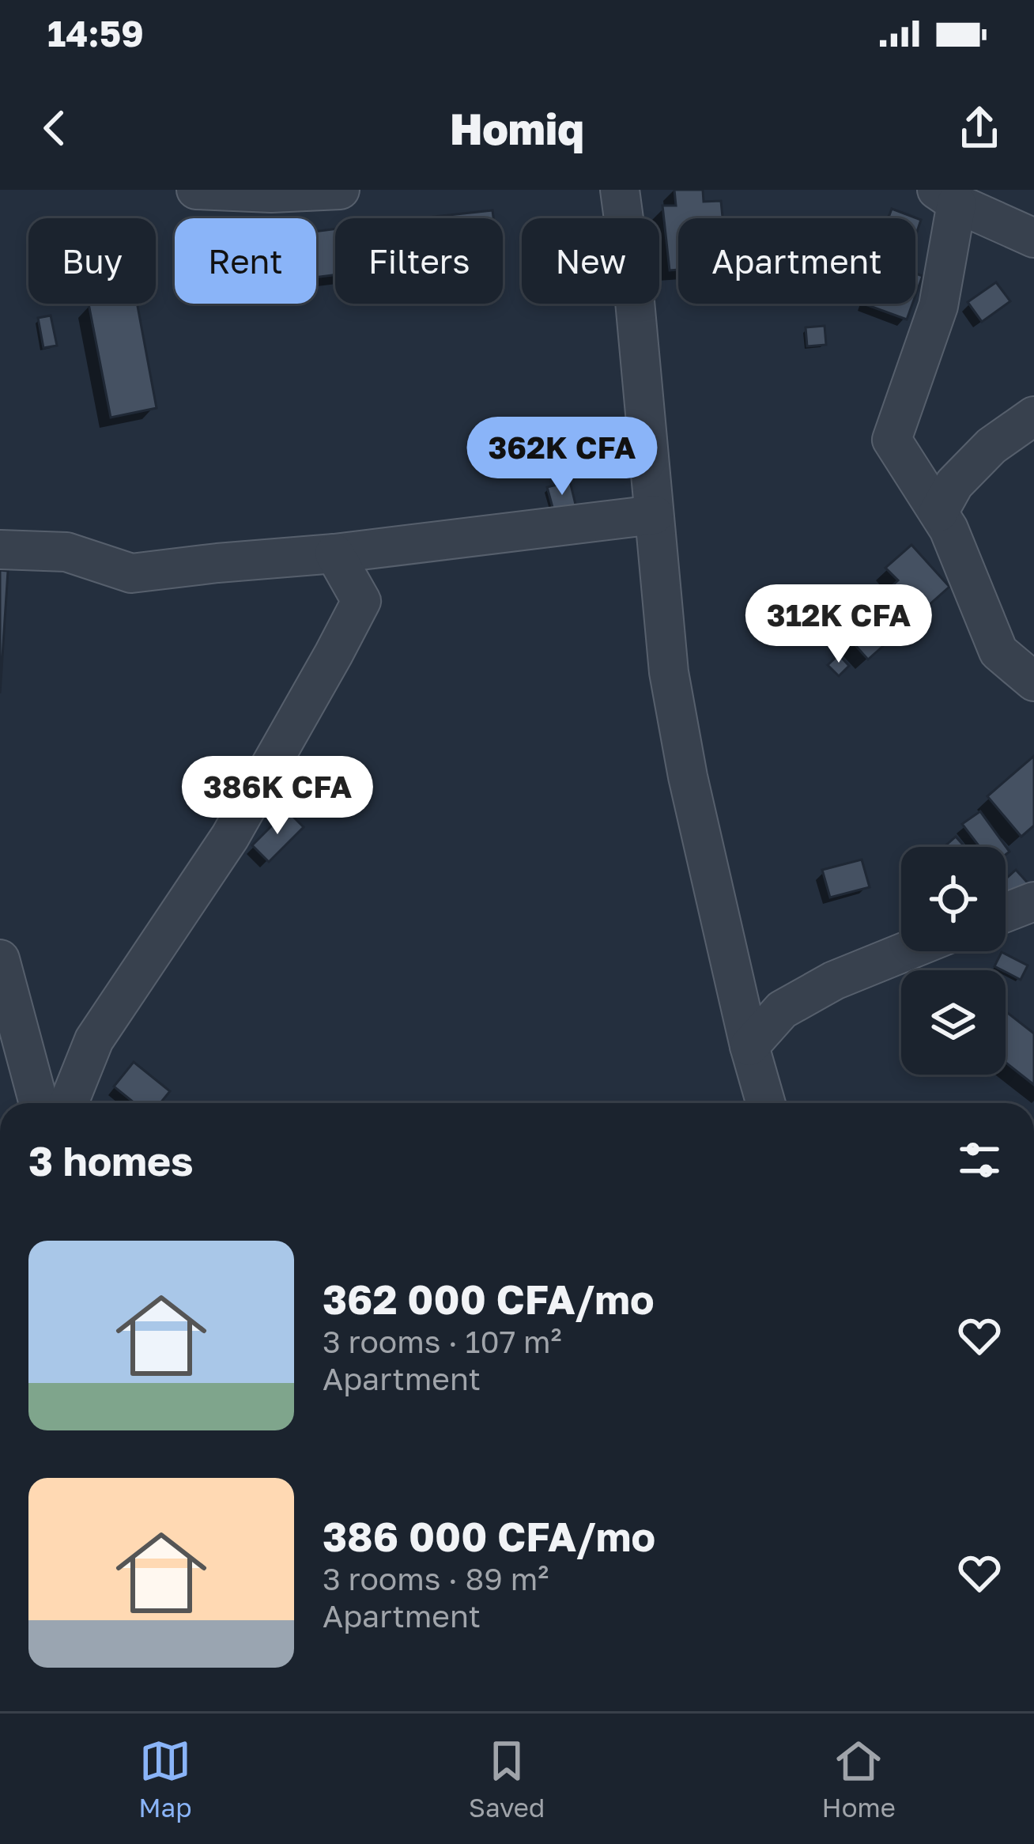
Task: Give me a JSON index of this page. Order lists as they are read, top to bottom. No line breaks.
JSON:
{"page":{"status":"14:59","header":"Homiq","chip":["Buy","Rent","Filters","New","Apartment"],"price":["362K CFA","312K CFA","386K CFA"],"heading":"3 homes","list":[{"name":"362 000 CFA/mo","note":"3 rooms · 107 m² · Apartment"},{"name":"386 000 CFA/mo","note":"3 rooms · 89 m² · Apartment"}],"tabs":["Map","Saved","Home"]}}
